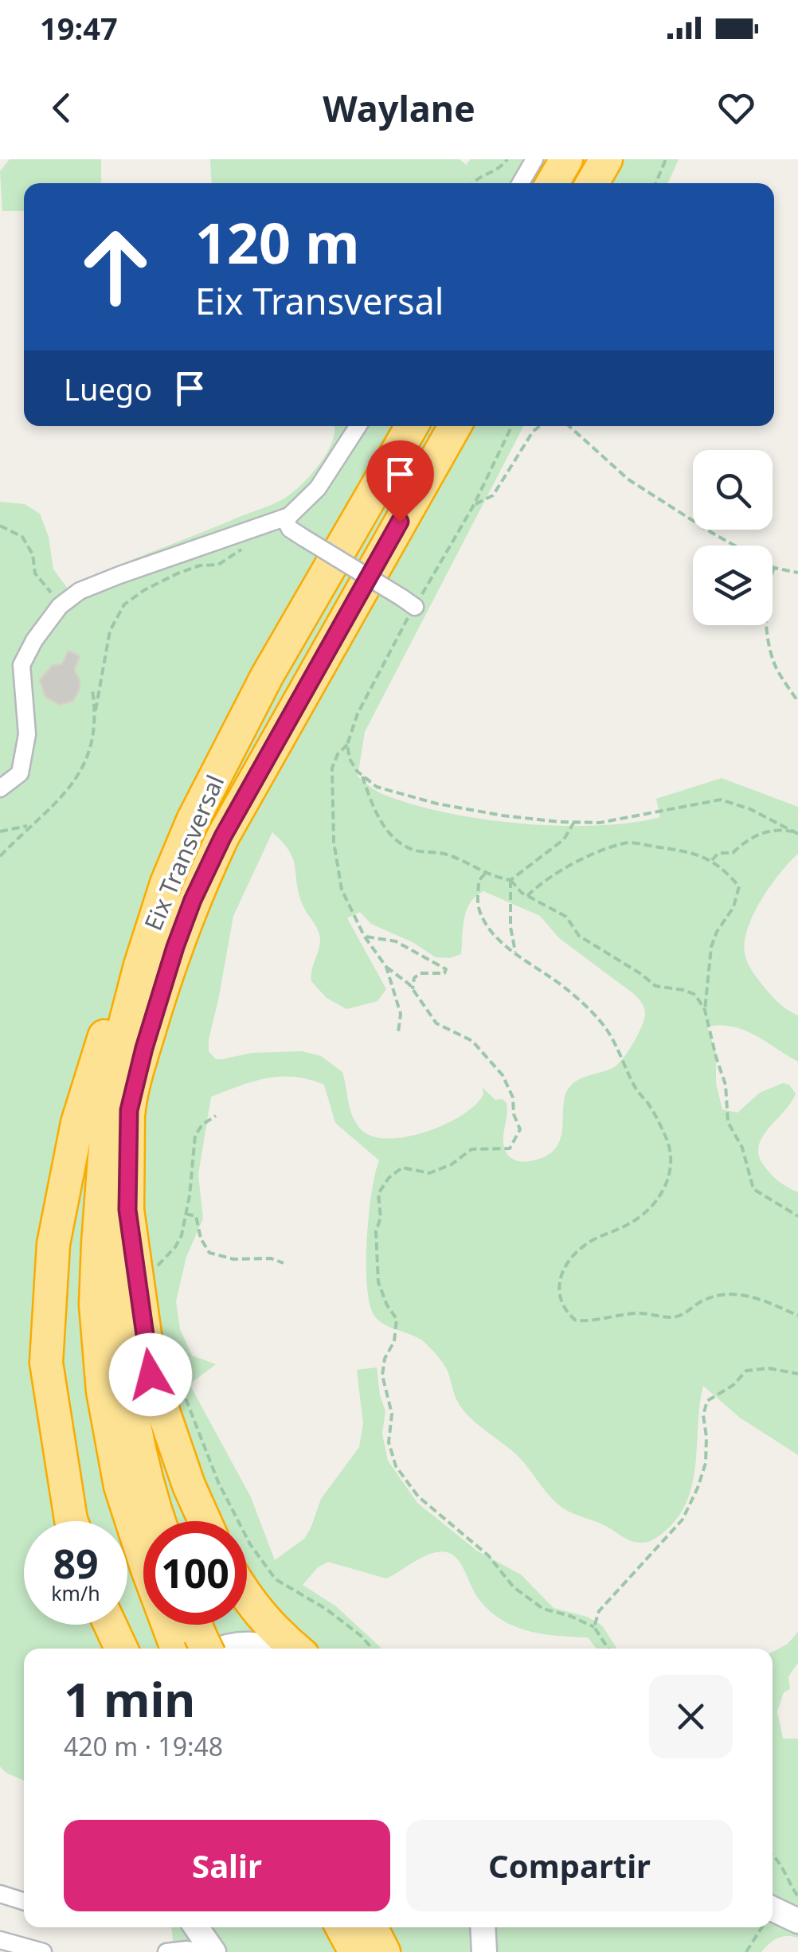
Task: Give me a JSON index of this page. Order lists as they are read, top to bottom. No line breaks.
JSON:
{"streets":{"highway":["Eix Transversal"]},"page":{"status":"19:47","header":"Waylane","turn":["120 m","Eix Transversal"],"then":"Luego","speed":"89 km/h","limit":"100","heading":["1 min","420 m · 19:48"],"buttons":["Salir","Compartir"]}}
